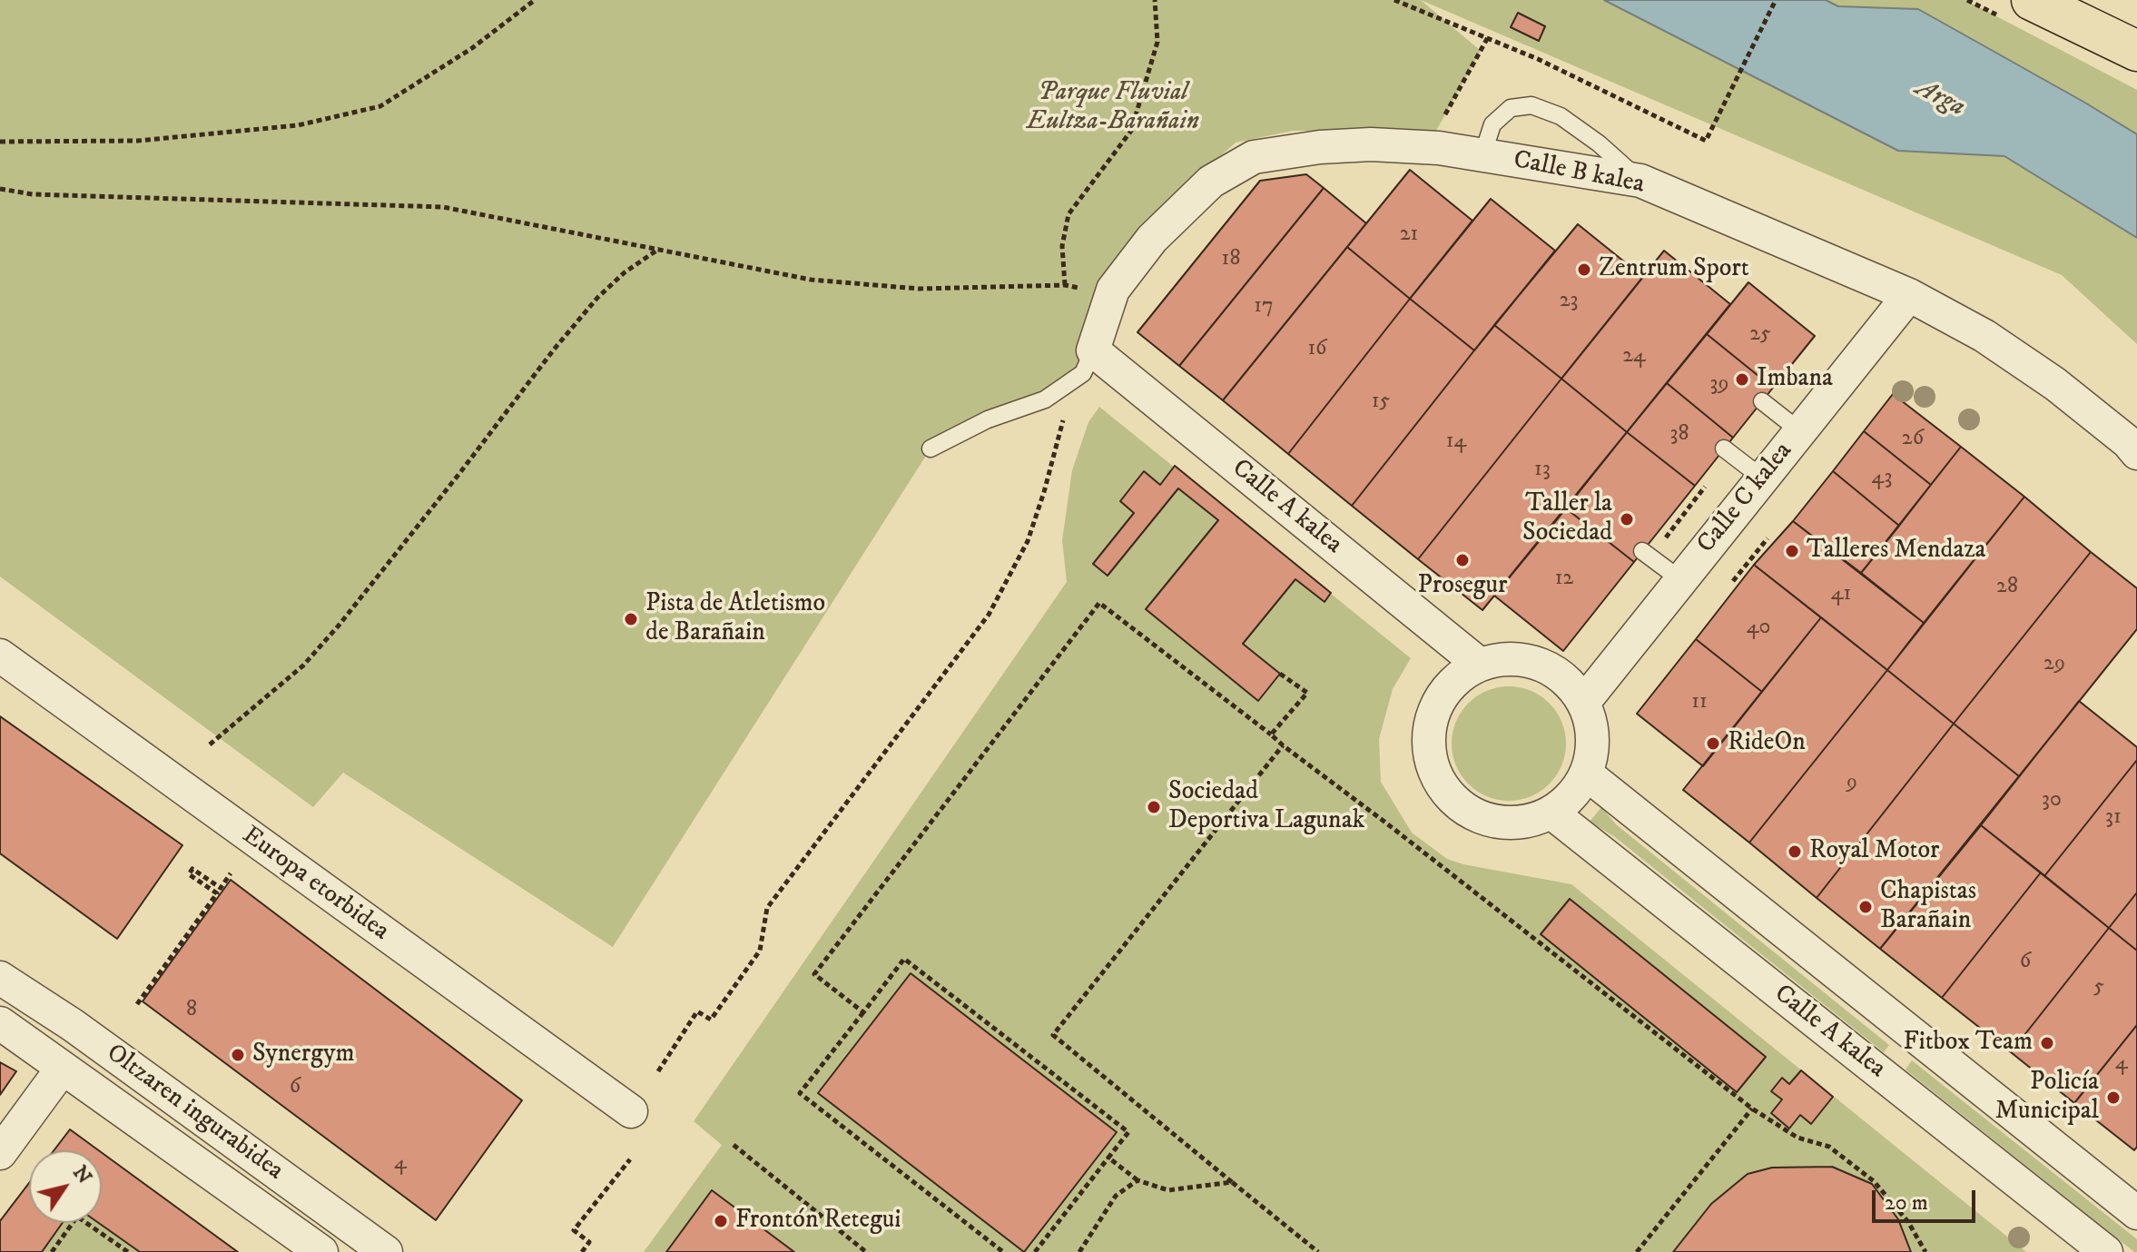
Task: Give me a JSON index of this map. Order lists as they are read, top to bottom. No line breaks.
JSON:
{"streets":{"street":["Calle B kalea","Calle C kalea","Calle A kalea","Europa etorbidea","Oltzaren ingurabidea"]},"crossings":[["Calle B kalea","Calle C kalea"],["Calle B kalea","Calle A kalea"],["Calle C kalea","Calle A kalea"]],"water":["Arga"],"parks":["Parque Fluvial Eultza-Barañain"],"places":["Zentrum Sport","Imbana","Taller la Sociedad","Talleres Mendaza","Prosegur","Pista de Atletismo de Barañain","RideOn","Sociedad Deportiva Lagunak","Royal Motor","Chapistas Barañain","Fitbox Team","Synergym","Policía Municipal","Frontón Retegui"],"house_numbers":["21","18","23","17","25","16","24","39","15","38","26","14","13","43","12","28","41","40","29","11","9","30","31","6","5","8","4","6","4"],"scale_bar":"20 m","north":"top right"}
